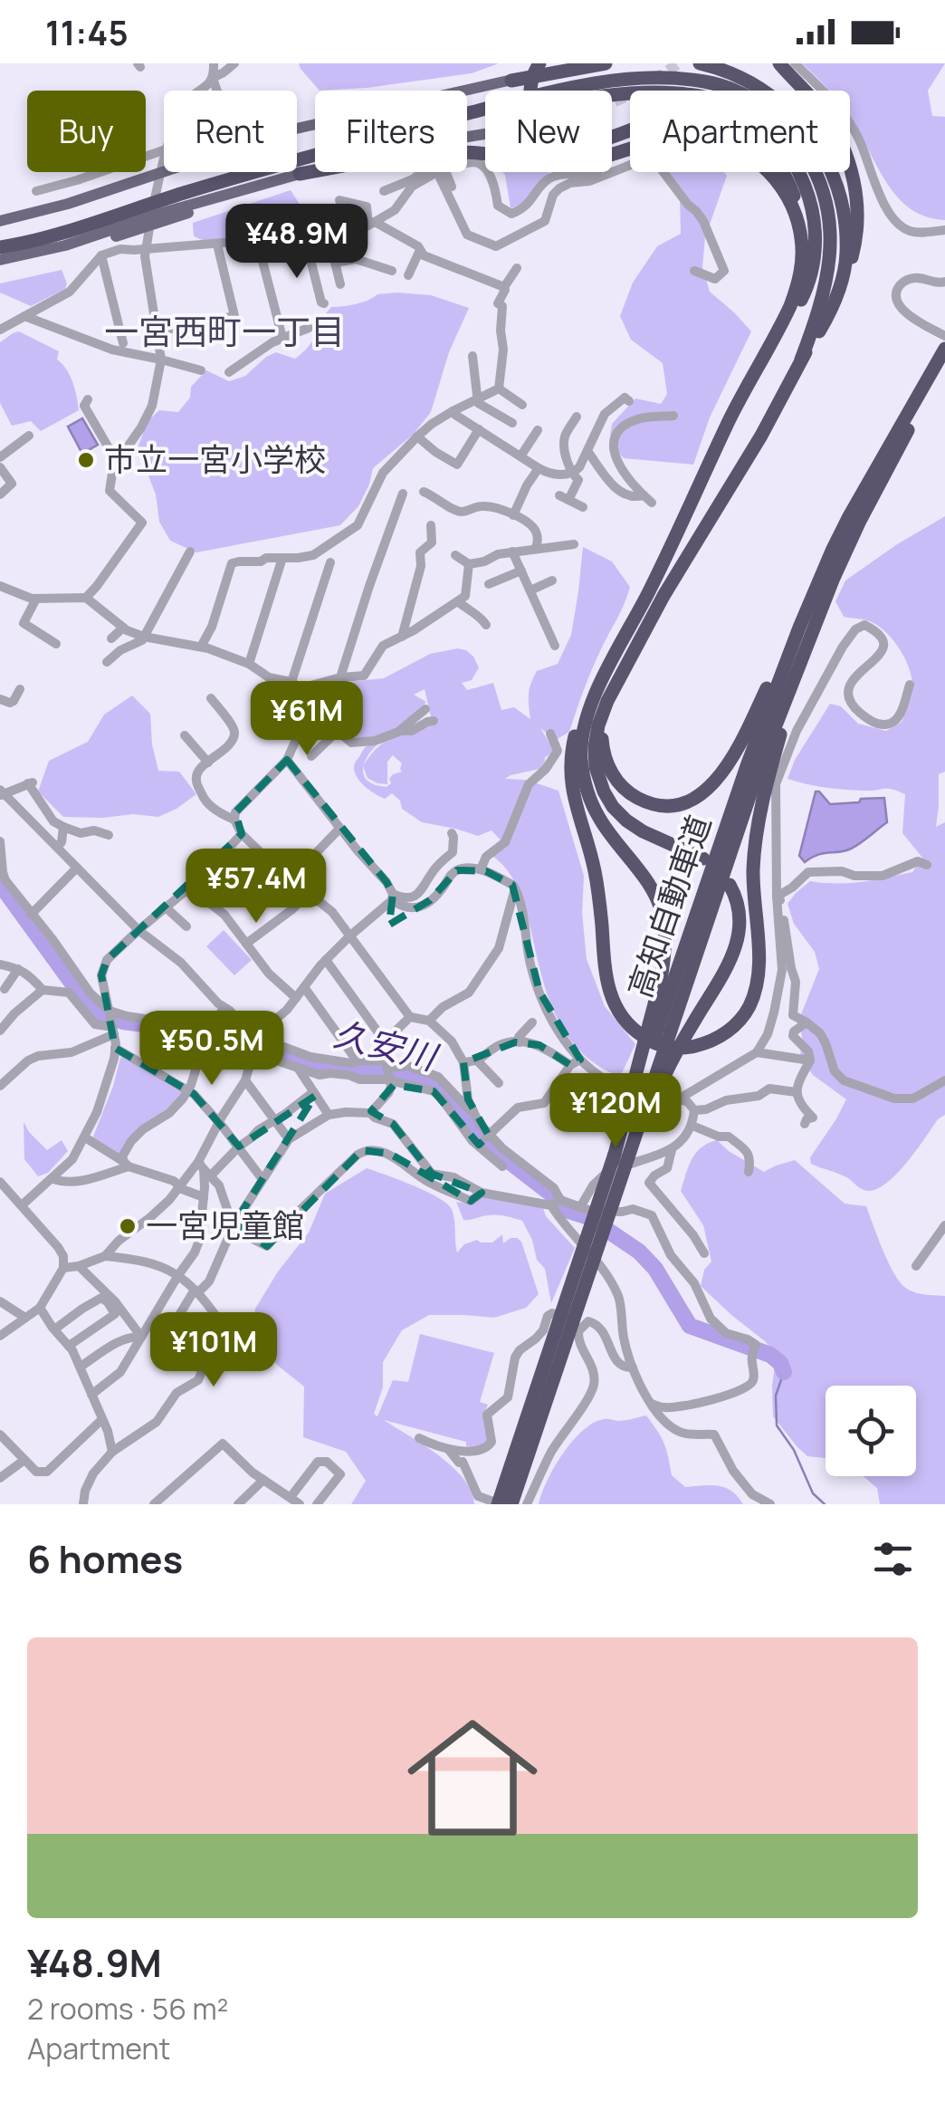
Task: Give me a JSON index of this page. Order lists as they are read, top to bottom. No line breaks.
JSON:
{"streets":{"highway":["高知自動車道"]},"districts":["一宮西町一丁目"],"water":["久安川"],"places":["市立一宮小学校","一宮児童館"],"page":{"status":"11:45","chip":["Buy","Rent","Filters","New","Apartment"],"price":["¥48.9M","¥61M","¥57.4M","¥50.5M","¥120M","¥101M"],"heading":"6 homes","list":[{"name":"¥48.9M","note":"2 rooms · 56 m² · Apartment"}]}}
